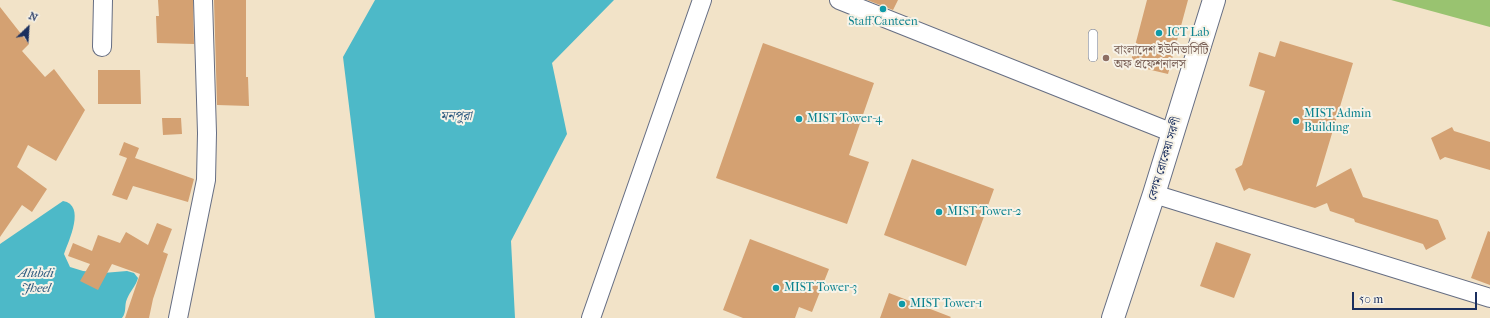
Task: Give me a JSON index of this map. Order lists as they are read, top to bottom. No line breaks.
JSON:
{"streets":{"street":["বেগম রোকেয়া সরণী"]},"water":["মনপুরা","Alubdi Jheel"],"places":["Staff Canteen","ICT Lab","বাংলাদেশ ইউনিভার্সিটি অফ প্রফেশনালস","MIST Tower-4","MIST Admin Building","MIST Tower-2","MIST Tower-3","MIST Tower-1"],"scale_bar":"50 m","north":"top right"}
